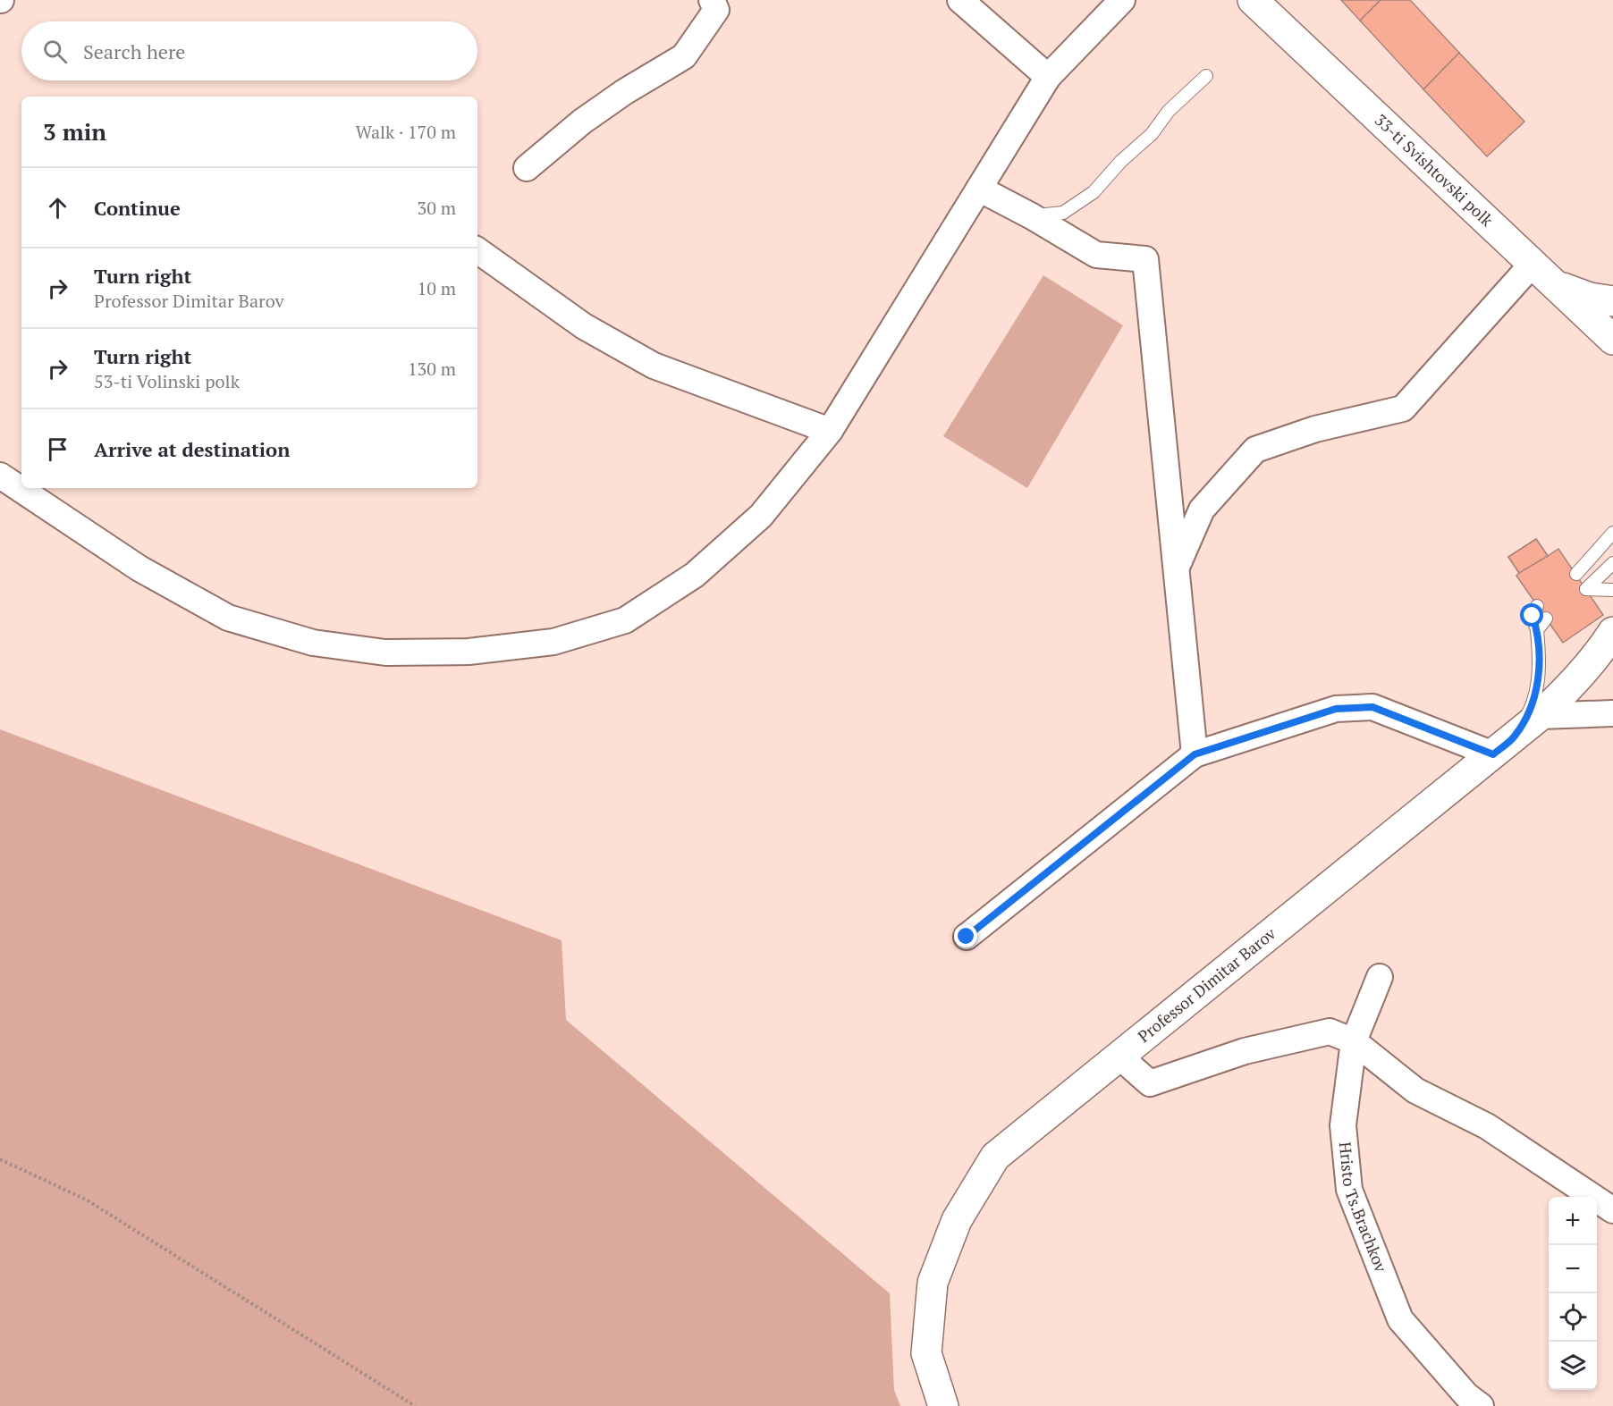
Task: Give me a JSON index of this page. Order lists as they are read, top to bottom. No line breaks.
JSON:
{"streets":{"main road":["33-ti Svishtovski polk","Professor Dimitar Barov"],"street":["Hristo Ts.Brachkov"]},"page":{"search":"Search here","heading":["3 min","Walk · 170 m"],"list":[["Continue","30 m"],["Turn right","Professor Dimitar Barov","10 m"],["Turn right","53-ti Volinski polk","130 m"],"Arrive at destination"],"map_buttons":["+","−"]}}
